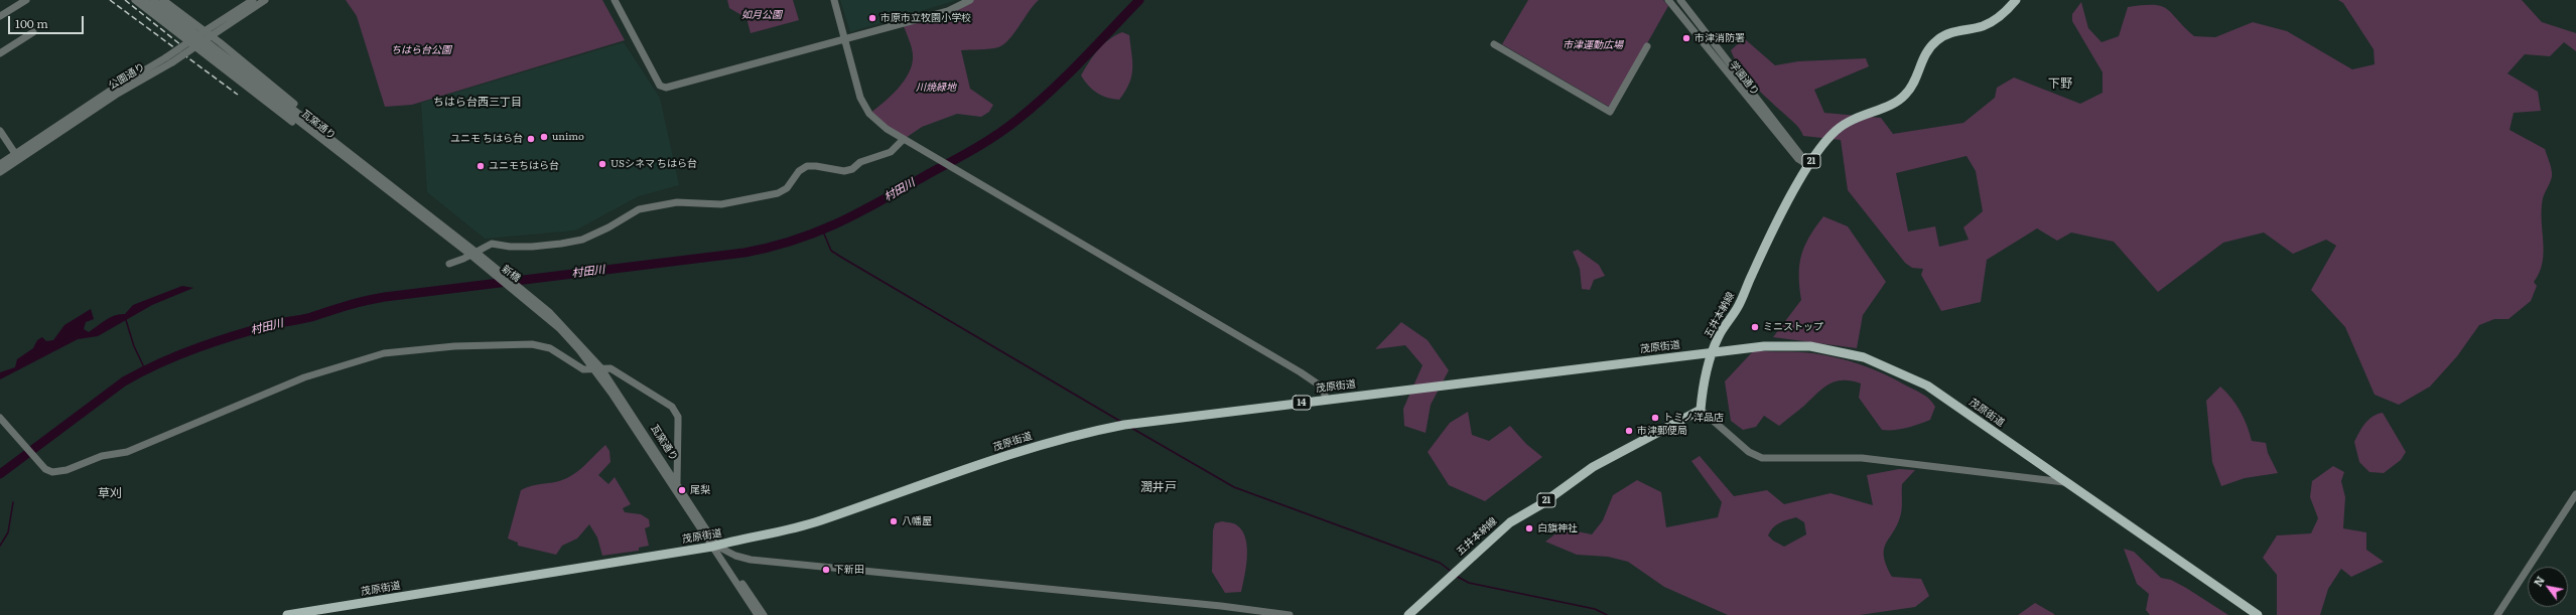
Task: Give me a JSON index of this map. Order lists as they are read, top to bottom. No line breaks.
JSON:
{"streets":{"main road":["21","五井本納線","茂原街道","14"],"street":["公園通り","学園通り","瓦窯通り","新橋"]},"crossings":[["学園通り","五井本納線"],["瓦窯通り","新橋"],["瓦窯通り","茂原街道"],["五井本納線","茂原街道"]],"districts":["下野","ちはら台西三丁目","潤井戸","草刈"],"water":["村田川"],"parks":["如月公園","市津運動広場","ちはら台公園","川焼緑地"],"places":["市原市立牧園小学校","市津消防署","unimo","ユニモ ちはら台","USシネマ ちはら台","ユニモちはら台","ミニストップ","トミノ洋品店","市津郵便局","尾梨","八幡屋","白旗神社","下新田"],"scale_bar":"100 m","north":"top left"}
